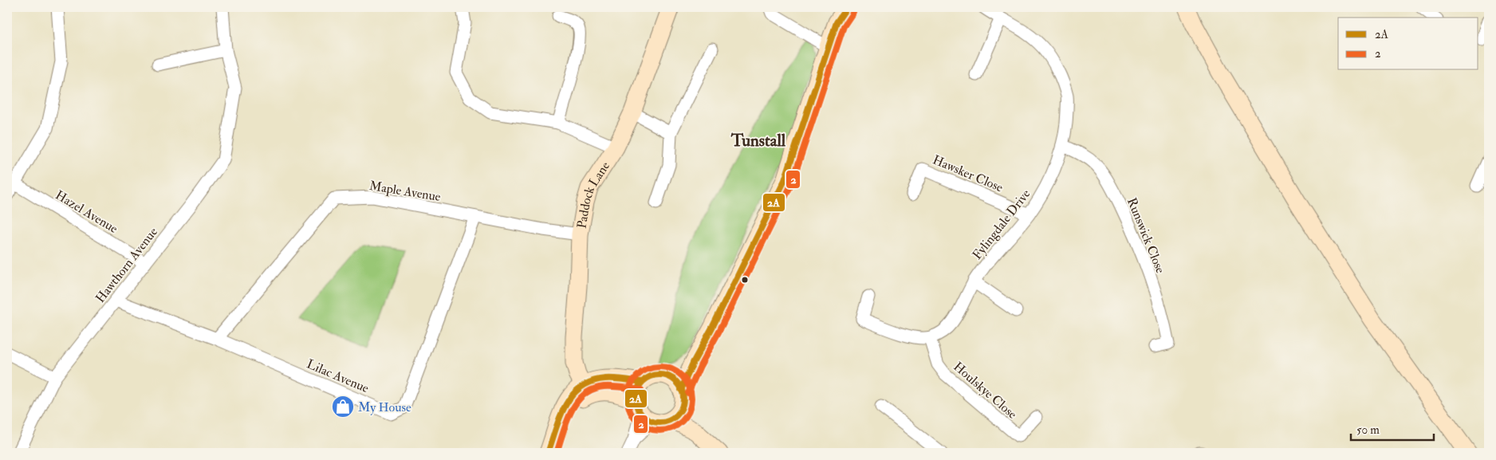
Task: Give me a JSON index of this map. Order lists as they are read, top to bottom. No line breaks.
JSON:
{"streets":{"street":["Hawsker Close","Maple Avenue","Paddock Lane","Hazel Avenue","Fylingdale Drive","Runswick Close","Hawthorn Avenue","Lilac Avenue","Houlskye Close"]},"crossings":[["Hawsker Close","Fylingdale Drive"],["Maple Avenue","Paddock Lane"],["Maple Avenue","Lilac Avenue"],["Hazel Avenue","Hawthorn Avenue"],["Fylingdale Drive","Runswick Close"],["Fylingdale Drive","Houlskye Close"],["Hawthorn Avenue","Lilac Avenue"]],"districts":["Tunstall"],"places":{"shop":["My House"]},"lines":["transit line 2A","transit line 2"],"legend":["2A","2"],"scale_bar":"50 m"}
